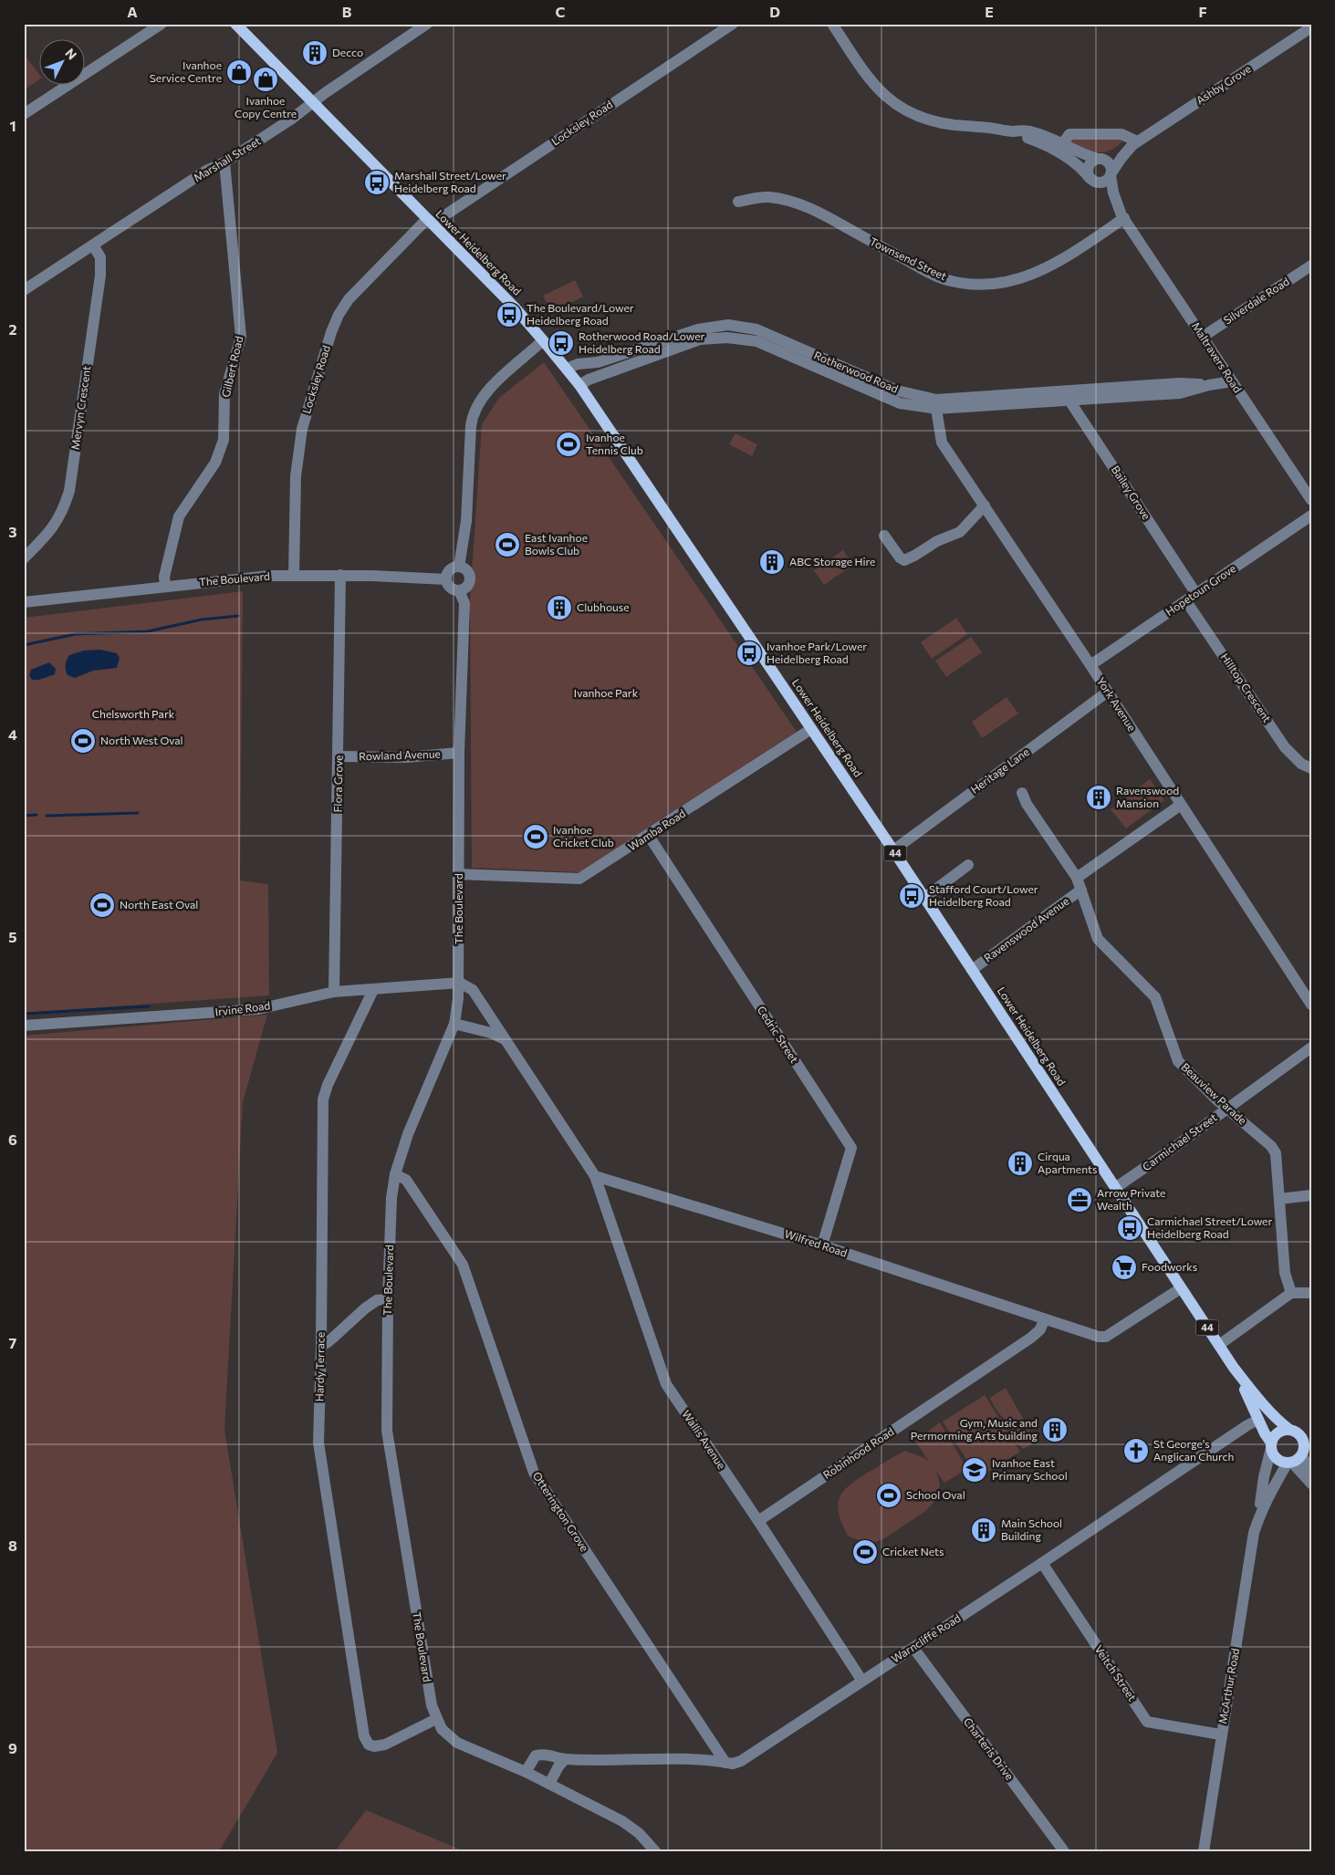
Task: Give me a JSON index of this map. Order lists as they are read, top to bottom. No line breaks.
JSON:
{"streets":{"main road":["Lower Heidelberg Road","44"],"street":["Ashby Grove","Locksley Road","Marshall Street","Townsend Street","Silverdale Road","Maltravers Road","Gilbert Road","Rotherwood Road","Mervyn Crescent","Bailey Grove","The Boulevard","Hopetoun Grove","Hilltop Crescent","York Avenue","Rowland Avenue","Heritage Lane","Flora Grove","Wamba Road","Ravenswood Avenue","Irvine Road","Cedric Street","Beauview Parade","Carmichael Street","Wilfred Road","Hardy Terrace","Wallis Avenue","Robinhood Road","Otterington Grove","Warncliffe Road","Veitch Street","McArthur Road","Charteris Drive"]},"crossings":[["Ashby Grove","Maltravers Road"],["Locksley Road","Lower Heidelberg Road"],["Locksley Road","The Boulevard"],["Marshall Street","Lower Heidelberg Road"],["Marshall Street","Gilbert Road"],["Marshall Street","Mervyn Crescent"],["Lower Heidelberg Road","Rotherwood Road"],["Lower Heidelberg Road","Heritage Lane"],["Lower Heidelberg Road","Wamba Road"],["Lower Heidelberg Road","44"],["Lower Heidelberg Road","Ravenswood Avenue"],["Lower Heidelberg Road","Carmichael Street"],["Lower Heidelberg Road","Wilfred Road"],["Lower Heidelberg Road","Warncliffe Road"],["Lower Heidelberg Road","McArthur Road"],["Townsend Street","Maltravers Road"],["Silverdale Road","Maltravers Road"],["Maltravers Road","Rotherwood Road"],["Gilbert Road","The Boulevard"],["Rotherwood Road","Bailey Grove"],["Rotherwood Road","York Avenue"],["Bailey Grove","Hopetoun Grove"],["The Boulevard","Rowland Avenue"],["The Boulevard","Flora Grove"],["The Boulevard","Wamba Road"],["The Boulevard","Irvine Road"],["The Boulevard","Hardy Terrace"],["The Boulevard","Otterington Grove"],["The Boulevard","Warncliffe Road"],["Hopetoun Grove","Hilltop Crescent"],["Hopetoun Grove","York Avenue"],["York Avenue","Heritage Lane"],["Rowland Avenue","Flora Grove"],["Flora Grove","Irvine Road"],["Wamba Road","Cedric Street"],["44","McArthur Road"],["Ravenswood Avenue","Beauview Parade"],["Irvine Road","Hardy Terrace"],["Cedric Street","Wilfred Road"],["Beauview Parade","Carmichael Street"],["Wilfred Road","Wallis Avenue"],["Wilfred Road","Robinhood Road"],["Wallis Avenue","Robinhood Road"],["Wallis Avenue","Warncliffe Road"],["Otterington Grove","Warncliffe Road"],["Warncliffe Road","Veitch Street"],["Warncliffe Road","Charteris Drive"],["Veitch Street","McArthur Road"]],"parks":["Ivanhoe Park","Chelsworth Park"],"places":{"building":["Decco","ABC Storage Hire","Clubhouse","Ravenswood Mansion","Cirqua Apartments","Gym, Music and Permorming Arts building","Main School Building"],"shop":["Ivanhoe Service Centre","Ivanhoe Copy Centre"],"bus stop":["Marshall Street/Lower Heidelberg Road","The Boulevard/Lower Heidelberg Road","Rotherwood Road/Lower Heidelberg Road","Ivanhoe Park/Lower Heidelberg Road","Stafford Court/Lower Heidelberg Road","Carmichael Street/Lower Heidelberg Road"],"sports":["Ivanhoe Tennis Club","East Ivanhoe Bowls Club","North West Oval","Ivanhoe Cricket Club","North East Oval","School Oval","Cricket Nets"],"office":["Arrow Private Wealth"],"supermarket":["Foodworks"],"church":["St George's Anglican Church"],"school or university":["Ivanhoe East Primary School"]},"north":"top right","grid":{"columns":["A","B","C","D","E","F"],"rows":["1","2","3","4","5","6","7","8","9"]}}
